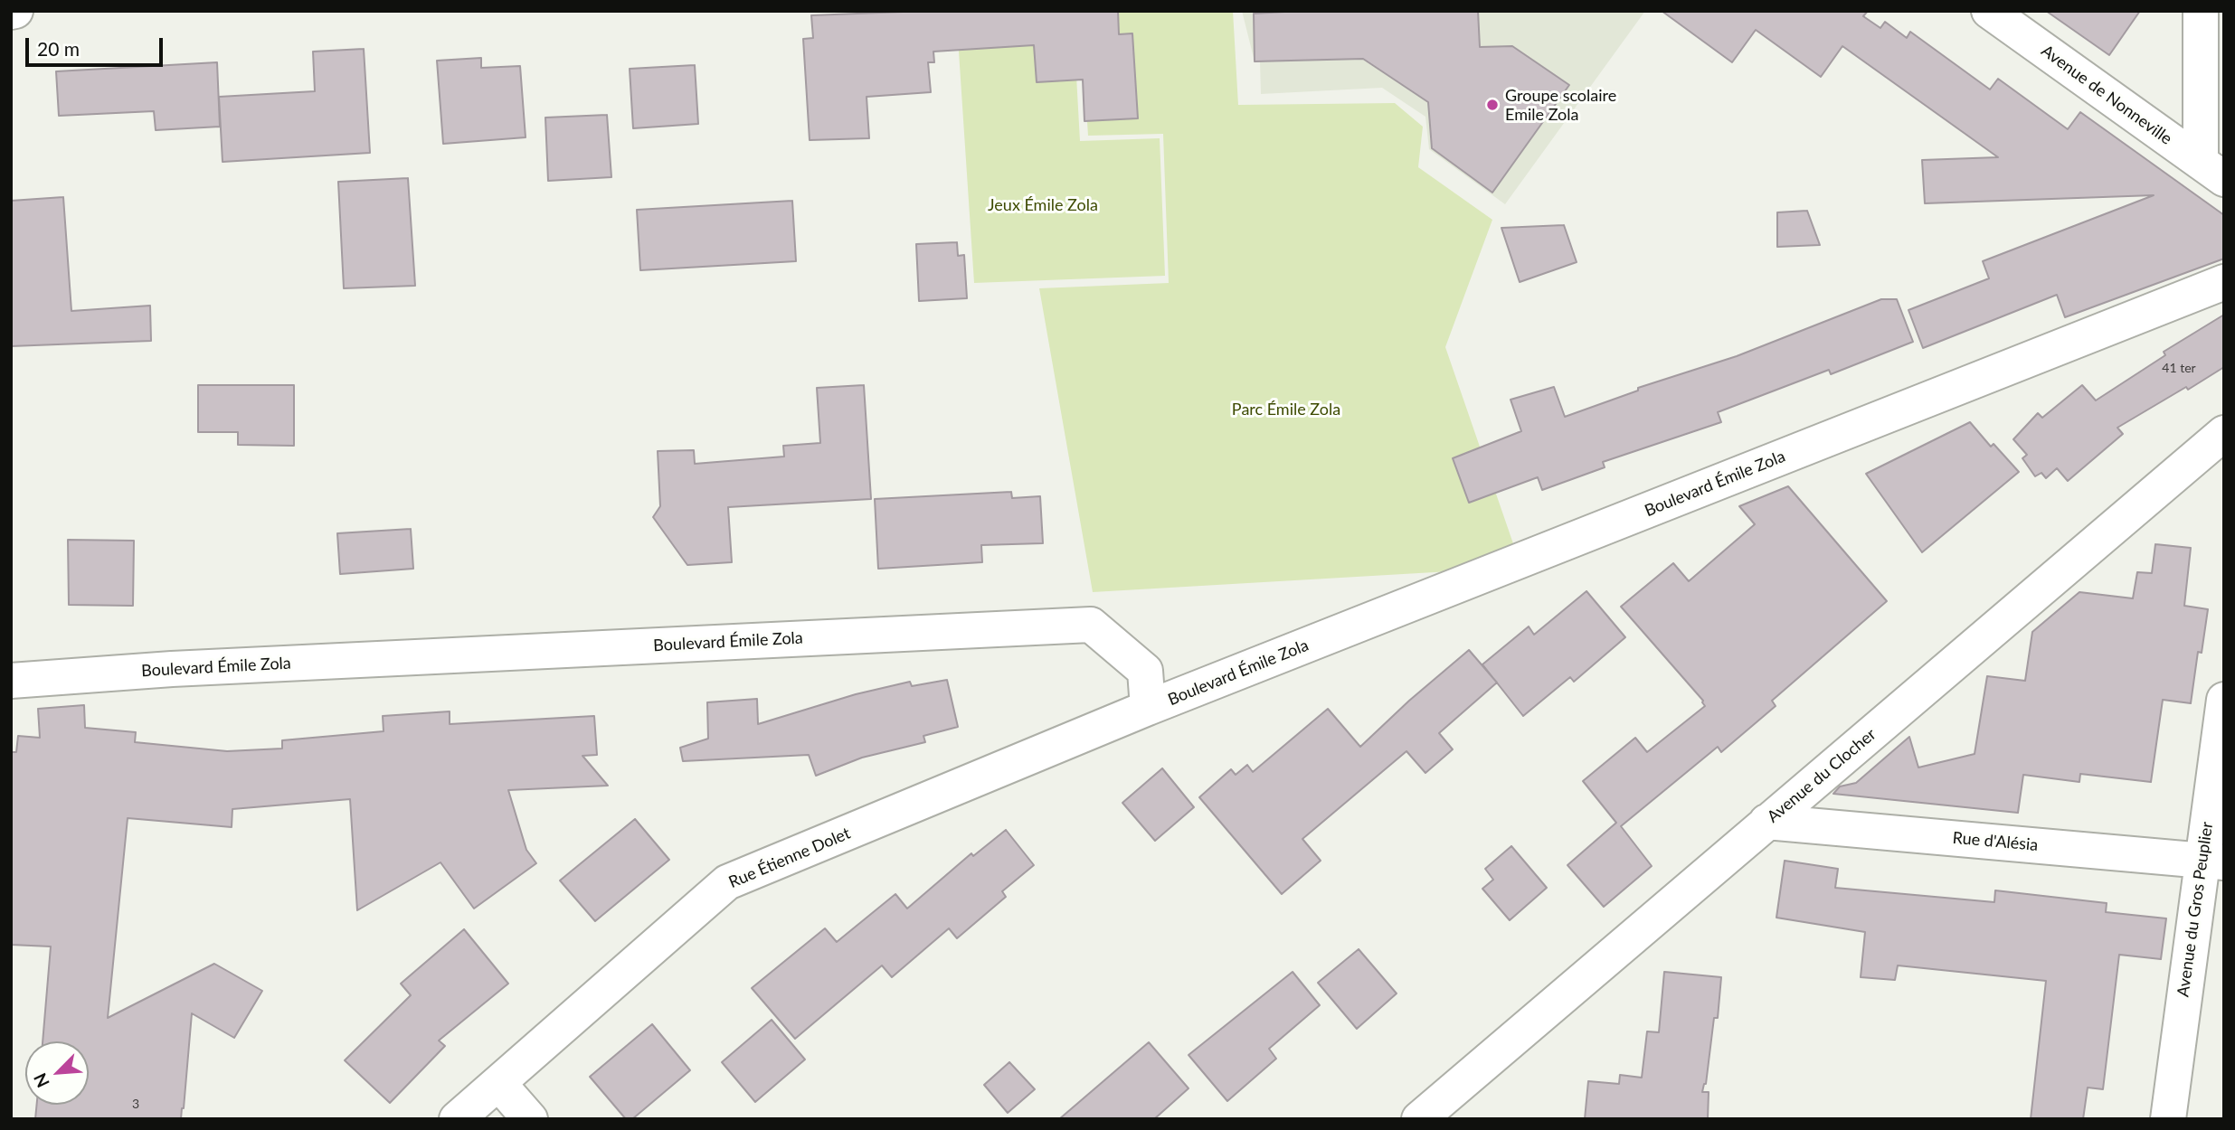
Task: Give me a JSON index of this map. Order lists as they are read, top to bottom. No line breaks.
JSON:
{"streets":{"street":["Avenue de Nonneville","Boulevard Émile Zola","Avenue du Clocher","Rue d'Alésia","Rue Étienne Dolet","Avenue du Gros Peuplier"]},"crossings":[["Boulevard Émile Zola","Rue Étienne Dolet"],["Avenue du Clocher","Rue d'Alésia"],["Rue d'Alésia","Avenue du Gros Peuplier"]],"parks":["Jeux Émile Zola","Parc Émile Zola"],"places":["Groupe scolaire Emile Zola"],"house_numbers":["41 ter","3"],"scale_bar":"20 m","north":"bottom left"}
